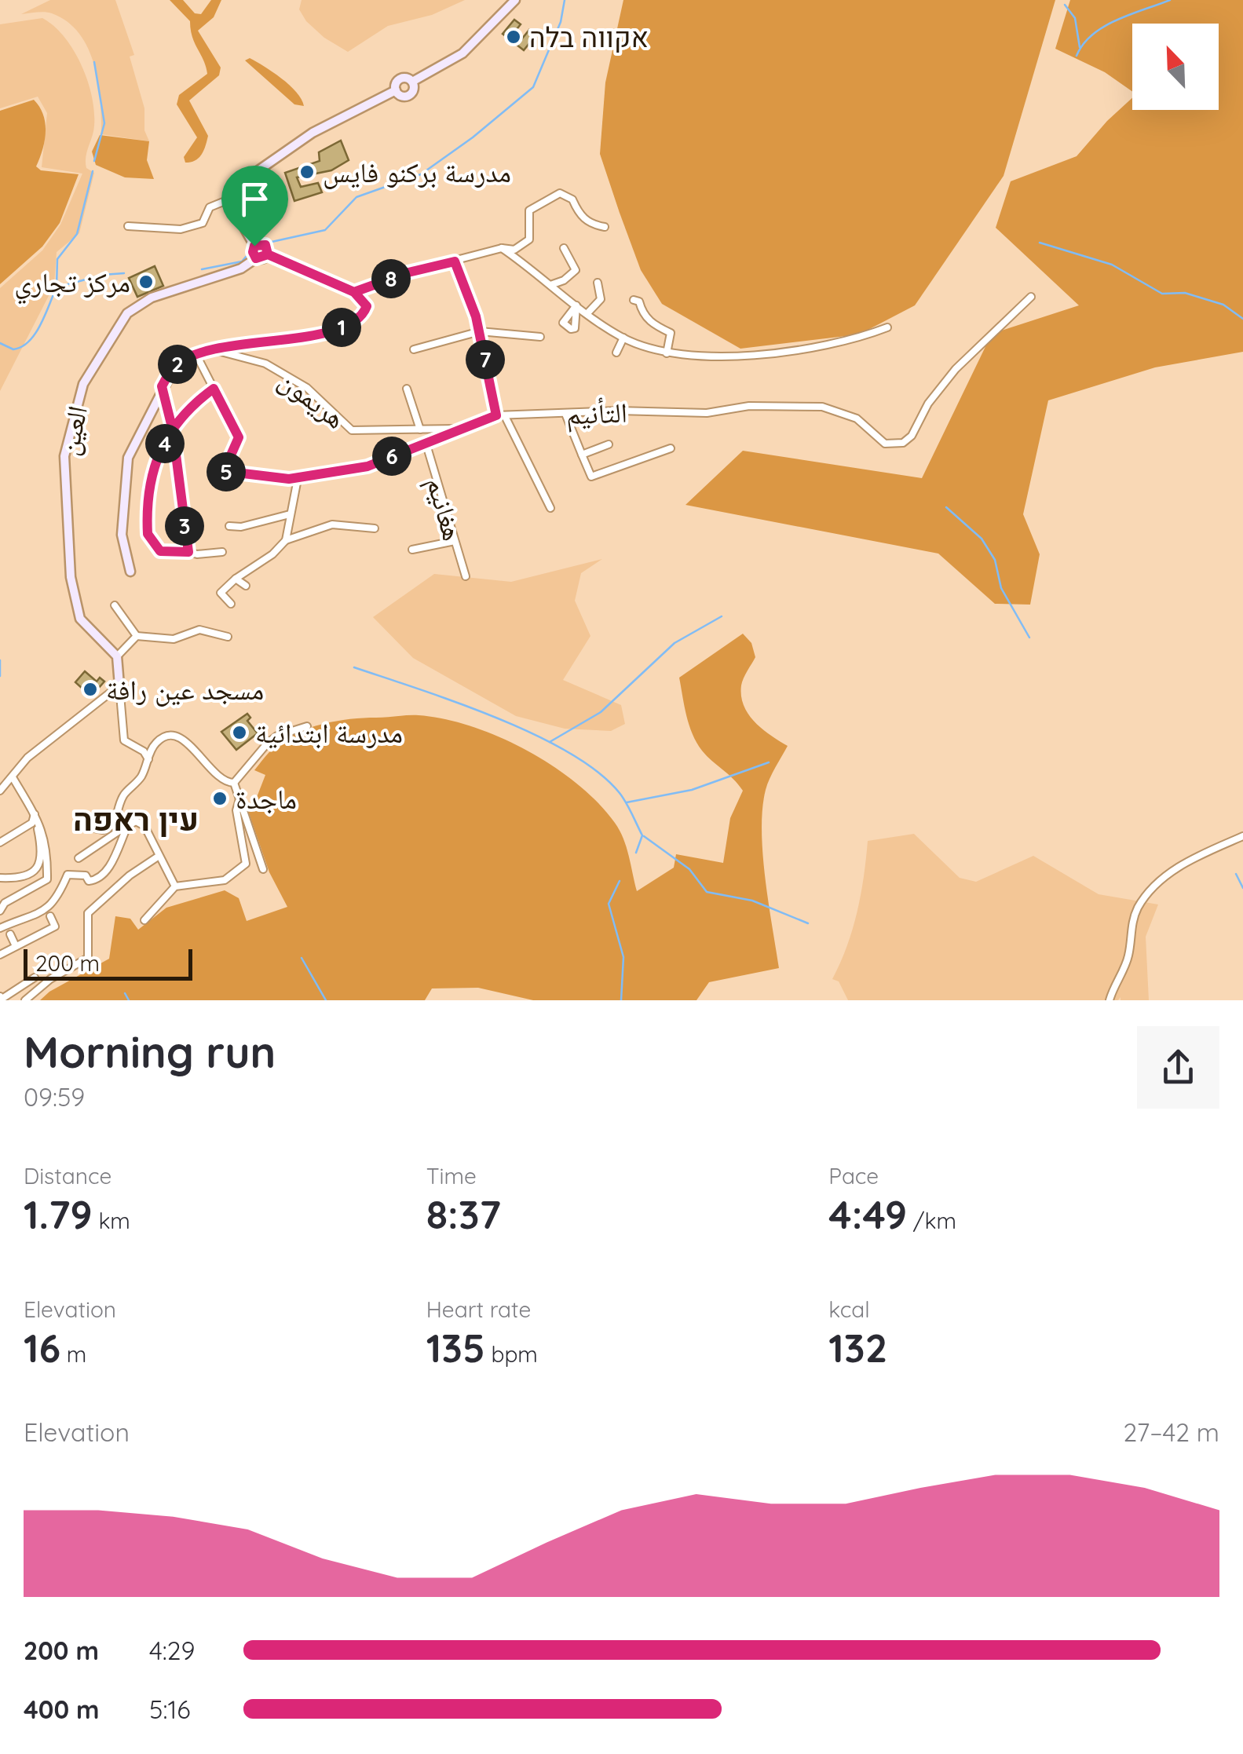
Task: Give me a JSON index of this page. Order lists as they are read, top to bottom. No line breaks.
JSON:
{"streets":{"street":["هريمون","التأنيم","العين","هغانيم"]},"crossings":[["هريمون","التأنيم"],["التأنيم","هغانيم"]],"districts":["עין ראפה"],"places":["אקווה בלה","مدرسة بركنو فايس","مركز تجاري","مسجد عين رافة","مدرسة ابتدائية","ماجدة"],"scale_bar":"200 m","north":"top left","page":{"pins":["8","1","7","2","4","6","5","3"],"scale":"200 m","heading":["Morning run","09:59"],"stats":[["Distance","1.79 km"],["Time","8:37"],["Pace","4:49 /km"],["Elevation","16 m"],["Heart rate","135 bpm"],["kcal","132"]],"chart":["Elevation","27–42 m"],"list":[{"name":"200 m","note":"4:29"},{"name":"400 m","note":"5:16"}]}}
